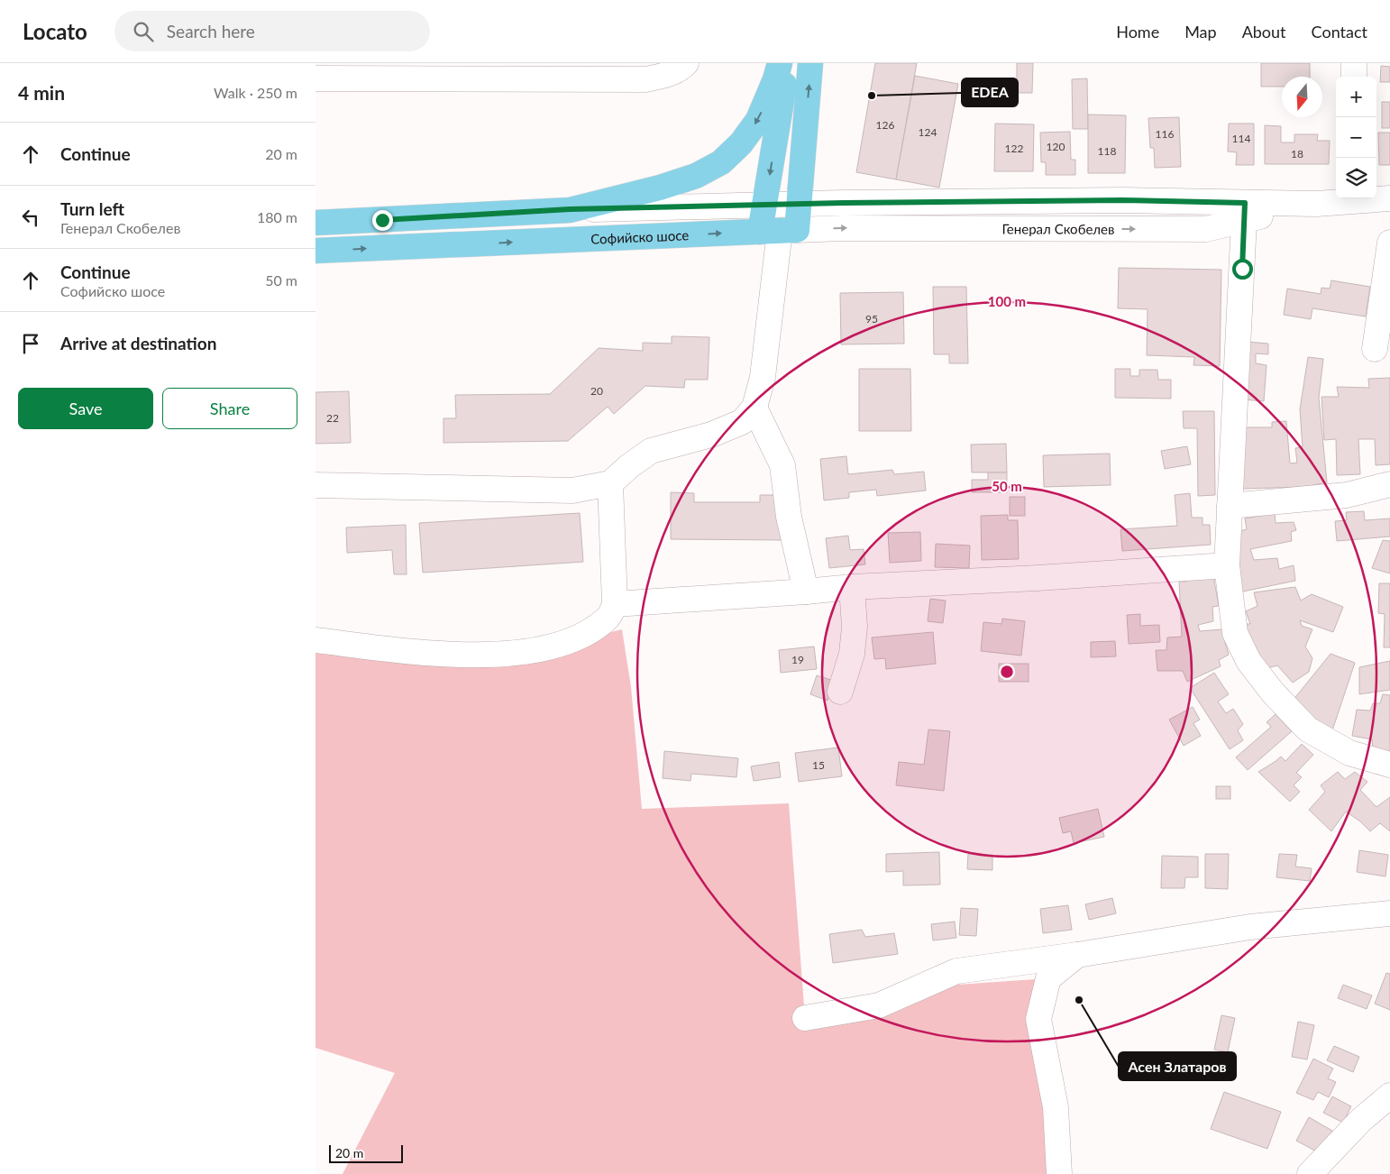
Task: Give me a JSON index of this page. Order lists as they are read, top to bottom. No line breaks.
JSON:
{"streets":{"main road":["Софийско шосе"],"street":["Генерал Скобелев"]},"crossings":[["Генерал Скобелев","Софийско шосе"]],"places":["EDEA","Асен Златаров"],"house_numbers":["126","124","116","114","120","122","118","18","95","20","22","19","15"],"scale_bar":"20 m","north":"bottom","page":{"header":"Locato","search":"Search here","nav":["Home","Map","About","Contact"],"heading":["4 min","Walk · 250 m"],"map_buttons":["+","−"],"list":[["Continue","20 m"],["Turn left","Генерал Скобелев","180 m"],["Continue","Софийско шосе","50 m"],"Arrive at destination"],"buttons":["Save","Share"],"scale":"20 m"},"rings":["100 m","50 m"]}
